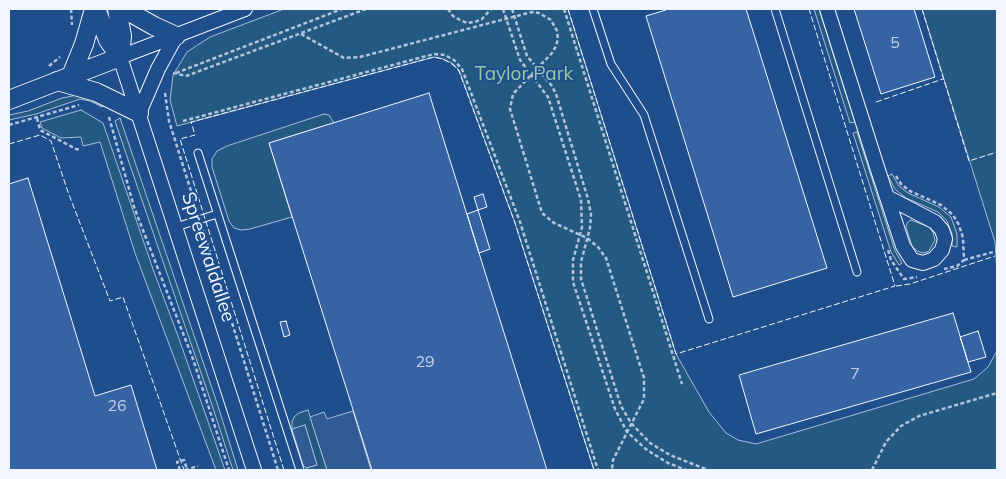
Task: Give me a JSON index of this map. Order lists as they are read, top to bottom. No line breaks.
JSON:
{"streets":{"street":["Spreewaldallee"]},"parks":["Taylor Park"],"house_numbers":["5","29","7","26"]}
